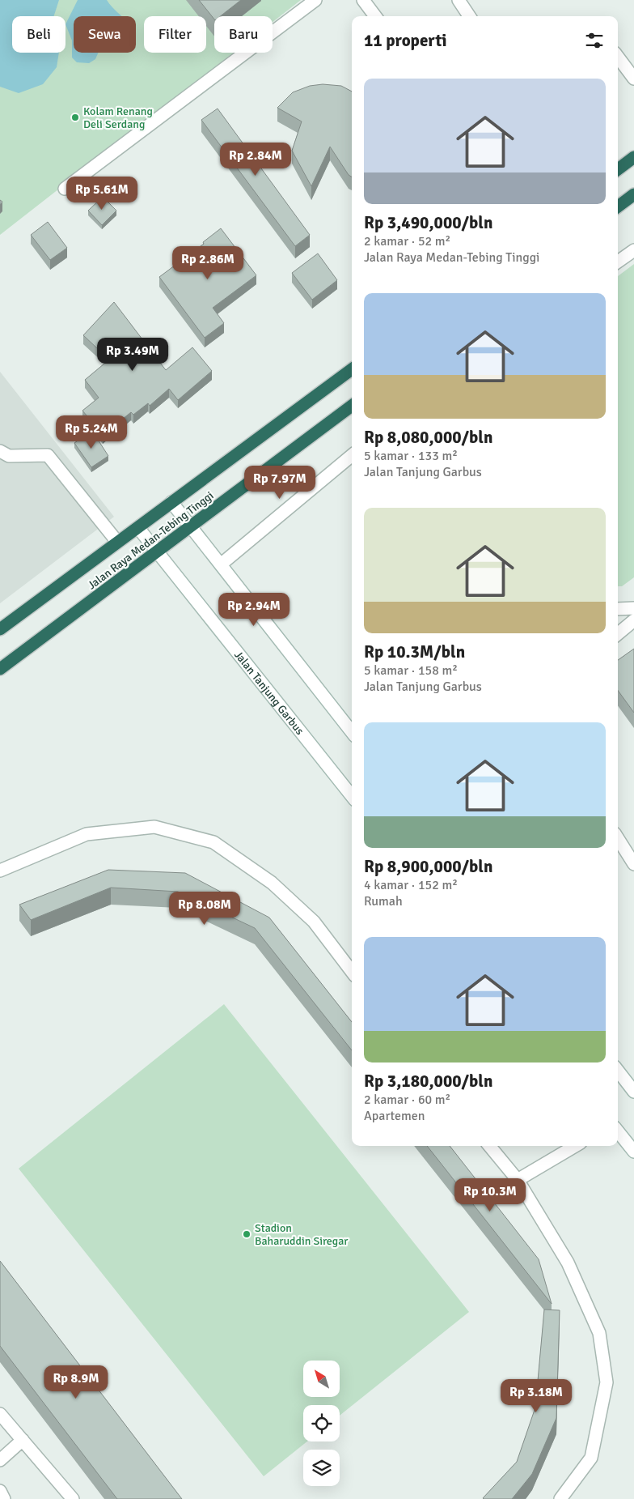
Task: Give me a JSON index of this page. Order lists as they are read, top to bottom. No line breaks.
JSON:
{"streets":{"highway":["Jalan Raya Medan-Tebing Tinggi"],"street":["Jalan Tanjung Garbus"]},"crossings":[["Jalan Raya Medan-Tebing Tinggi","Jalan Tanjung Garbus"]],"places":["Kolam Renang Deli Serdang","Stadion Baharuddin Siregar"],"north":"top left","page":{"chip":["Beli","Sewa","Filter","Baru"],"heading":"11 properti","list":[{"name":"Rp 3,490,000/bln","note":"2 kamar · 52 m² · Jalan Raya Medan-Tebing Tinggi"},{"name":"Rp 8,080,000/bln","note":"5 kamar · 133 m² · Jalan Tanjung Garbus"},{"name":"Rp 10.3M/bln","note":"5 kamar · 158 m² · Jalan Tanjung Garbus"},{"name":"Rp 8,900,000/bln","note":"4 kamar · 152 m² · Rumah"},{"name":"Rp 3,180,000/bln","note":"2 kamar · 60 m² · Apartemen"}],"price":["Rp 2.84M","Rp 5.61M","Rp 2.86M","Rp 3.49M","Rp 5.24M","Rp 7.97M","Rp 2.94M","Rp 8.08M","Rp 10.3M","Rp 8.9M","Rp 3.18M"]}}
